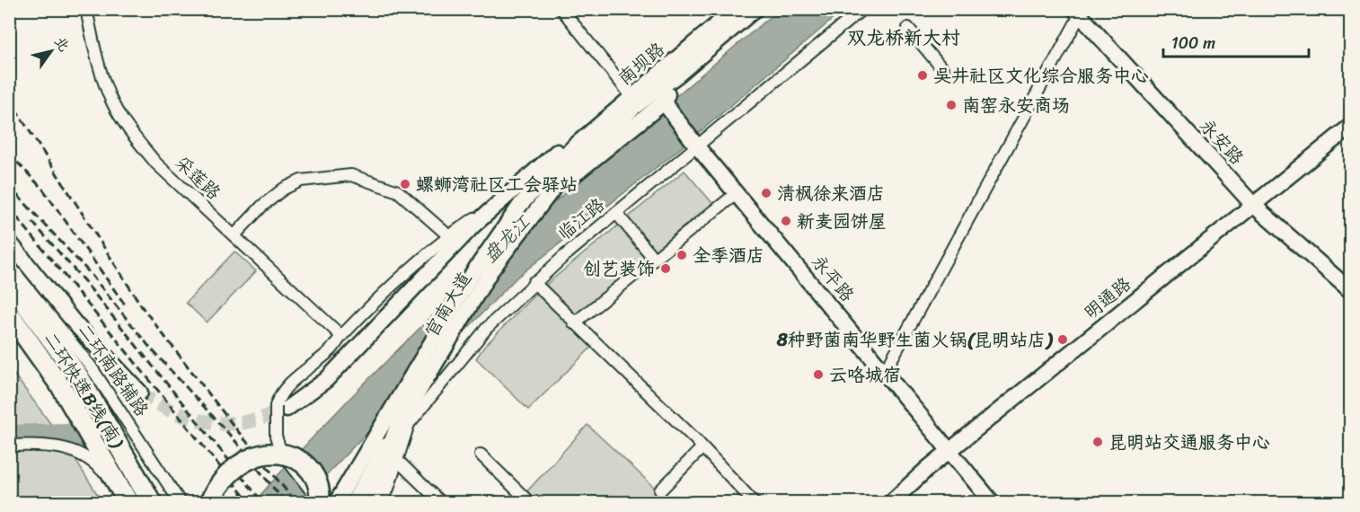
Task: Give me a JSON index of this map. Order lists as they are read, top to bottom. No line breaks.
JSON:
{"streets":{"highway":["二环快速B线(南)"],"main road":["南坝路","永安路","永平路","明通路","官南大道"],"street":["采莲路","临江路","二环南路辅路"]},"crossings":[["南坝路","官南大道"],["永安路","明通路"],["临江路","永平路"],["永平路","明通路"]],"districts":["双龙桥新大村"],"water":["盘龙江"],"places":["吴井社区文化综合服务中心","南窑永安商场","螺蛳湾社区工会驿站","清枫徐来酒店","新麦园饼屋","全季酒店","创艺装饰","8种野菌南华野生菌火锅(昆明站店)","云咯城宿","昆明站交通服务中心"],"scale_bar":"100 m","north":"top right"}
